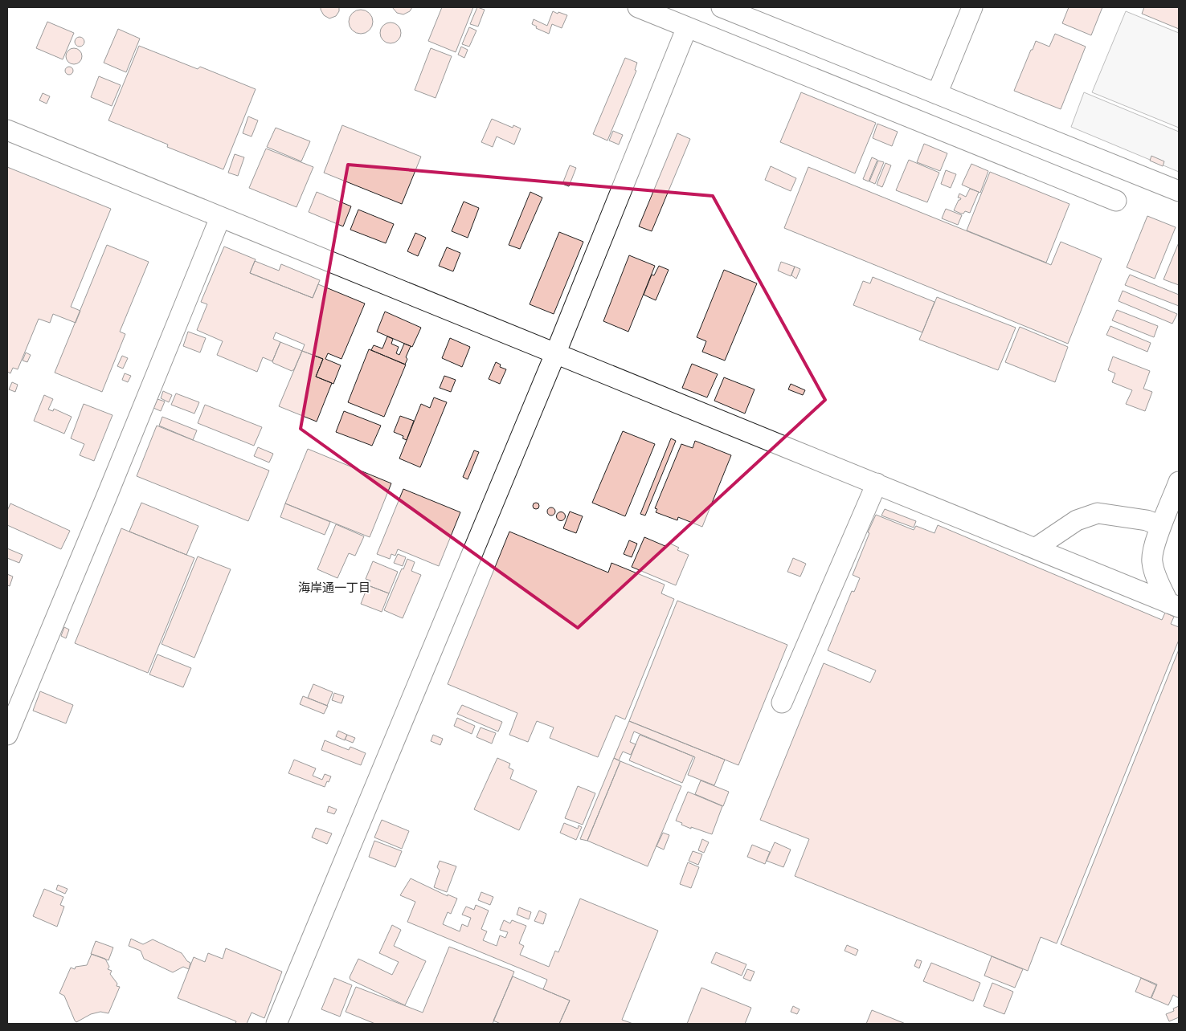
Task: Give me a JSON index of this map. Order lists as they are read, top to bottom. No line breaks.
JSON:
{"districts":["海岸通一丁目"]}
